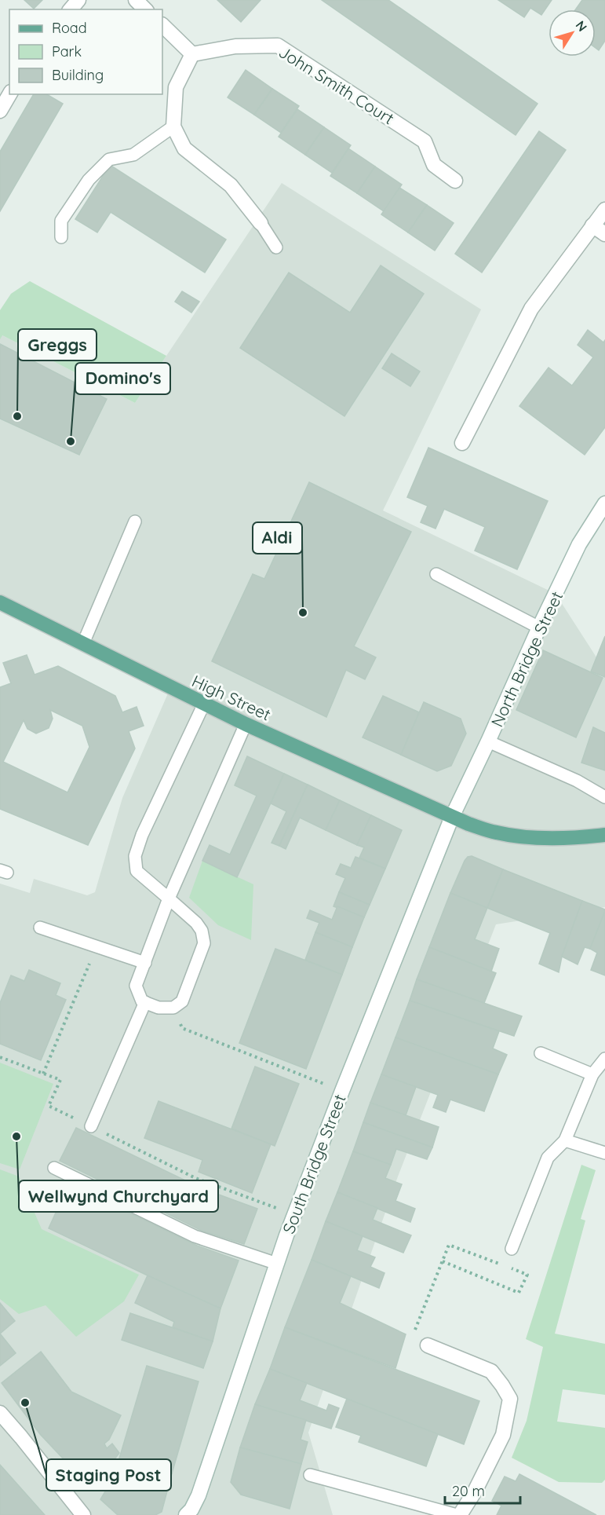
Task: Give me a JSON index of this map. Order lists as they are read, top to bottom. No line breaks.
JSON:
{"streets":{"main road":["High Street"],"street":["John Smith Court","North Bridge Street","South Bridge Street"]},"crossings":[["North Bridge Street","High Street"],["North Bridge Street","South Bridge Street"],["High Street","South Bridge Street"]],"places":["Greggs","Domino's","Aldi","Wellwynd Churchyard","Staging Post"],"legend":["Road","Park","Building"],"scale_bar":"20 m","north":"top right"}
